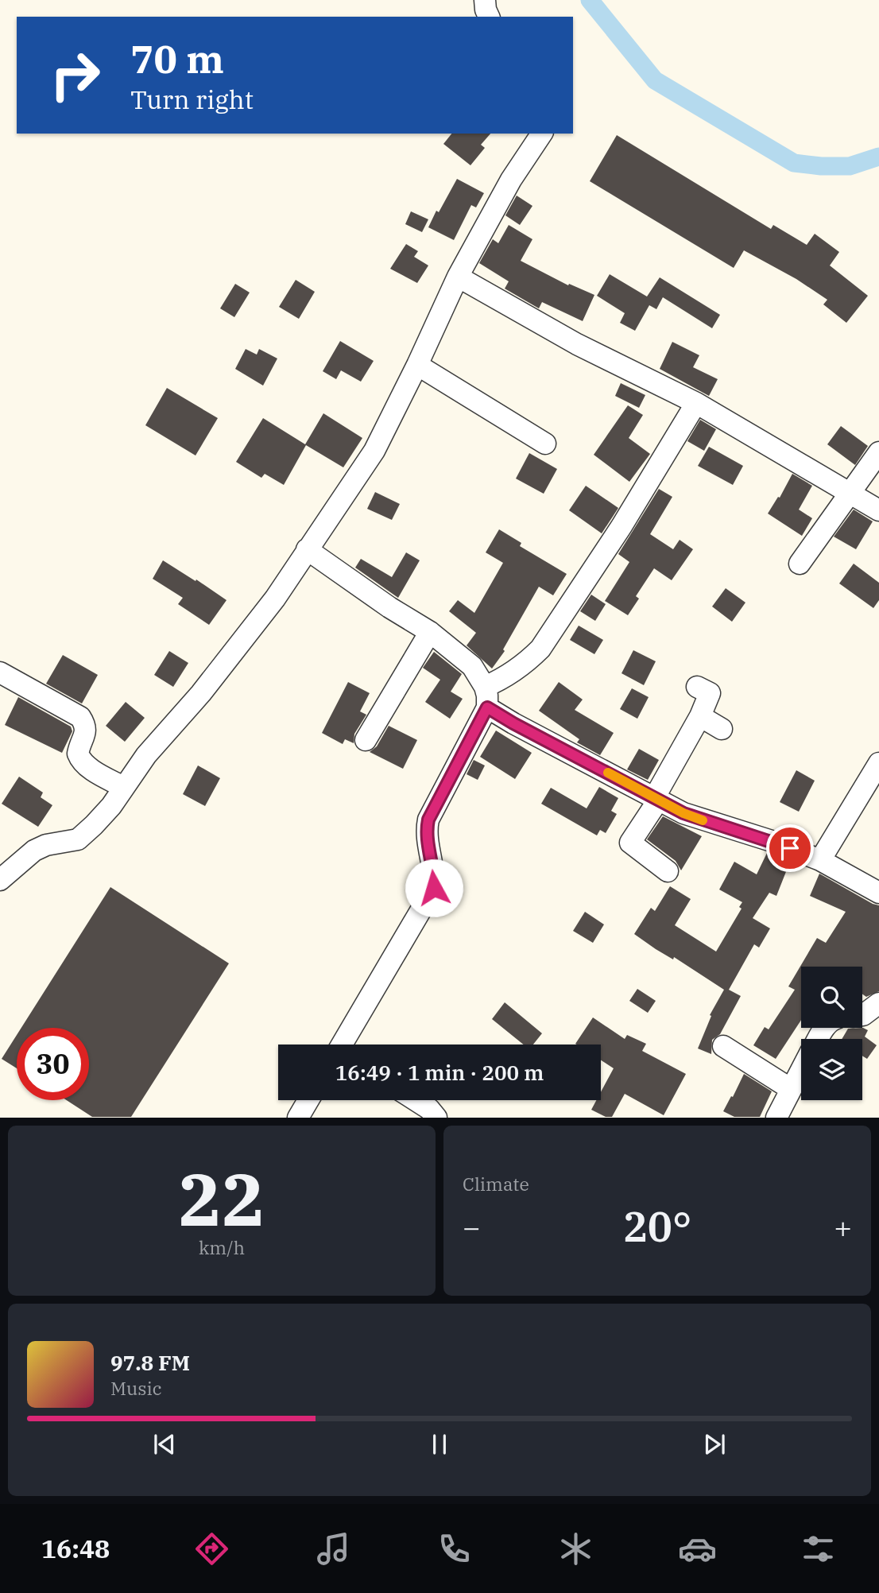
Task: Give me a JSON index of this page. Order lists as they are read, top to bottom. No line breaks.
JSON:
{"page":{"turn":["70 m","Turn right"],"limit":"30","trip":"16:49 · 1 min · 200 m","tile":[["22","km/h"],"Climate"],"heat":["−","20°","+"],"song":["97.8 FM","Music"],"tabs":"16:48"}}
